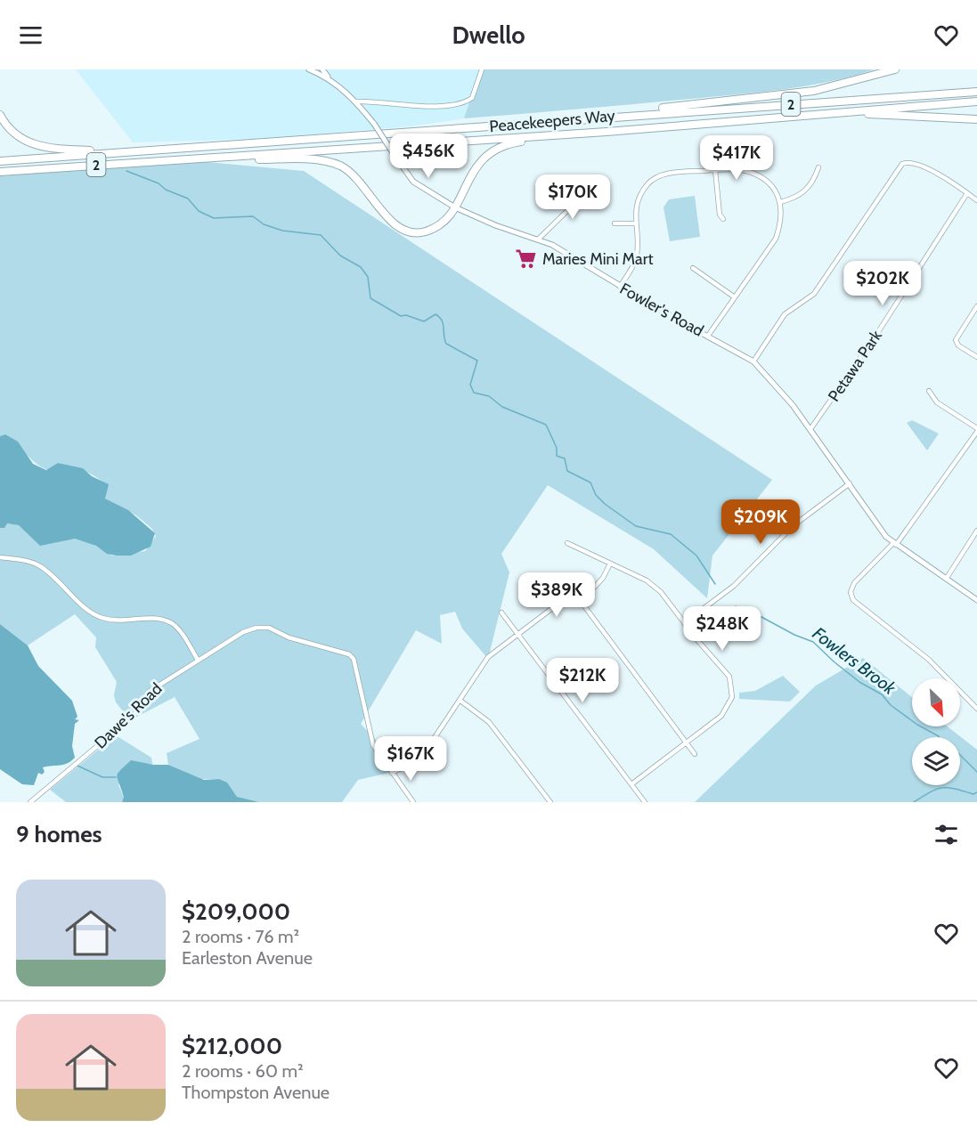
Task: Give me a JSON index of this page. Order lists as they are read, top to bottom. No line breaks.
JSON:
{"streets":{"highway":["2","Peacekeepers Way"],"street":["Fowler's Road","Petawa Park","Dawe's Road"]},"crossings":[["Fowler's Road","Petawa Park"]],"water":["Fowlers Brook"],"places":{"supermarket":["Maries Mini Mart"]},"north":"bottom right","page":{"header":"Dwello","price":["$456K","$417K","$170K","$202K","$209K","$389K","$248K","$212K","$167K"],"heading":"9 homes","list":[{"name":"$209,000","note":"2 rooms · 76 m² · Earleston Avenue"},{"name":"$212,000","note":"2 rooms · 60 m² · Thompston Avenue"}]}}
